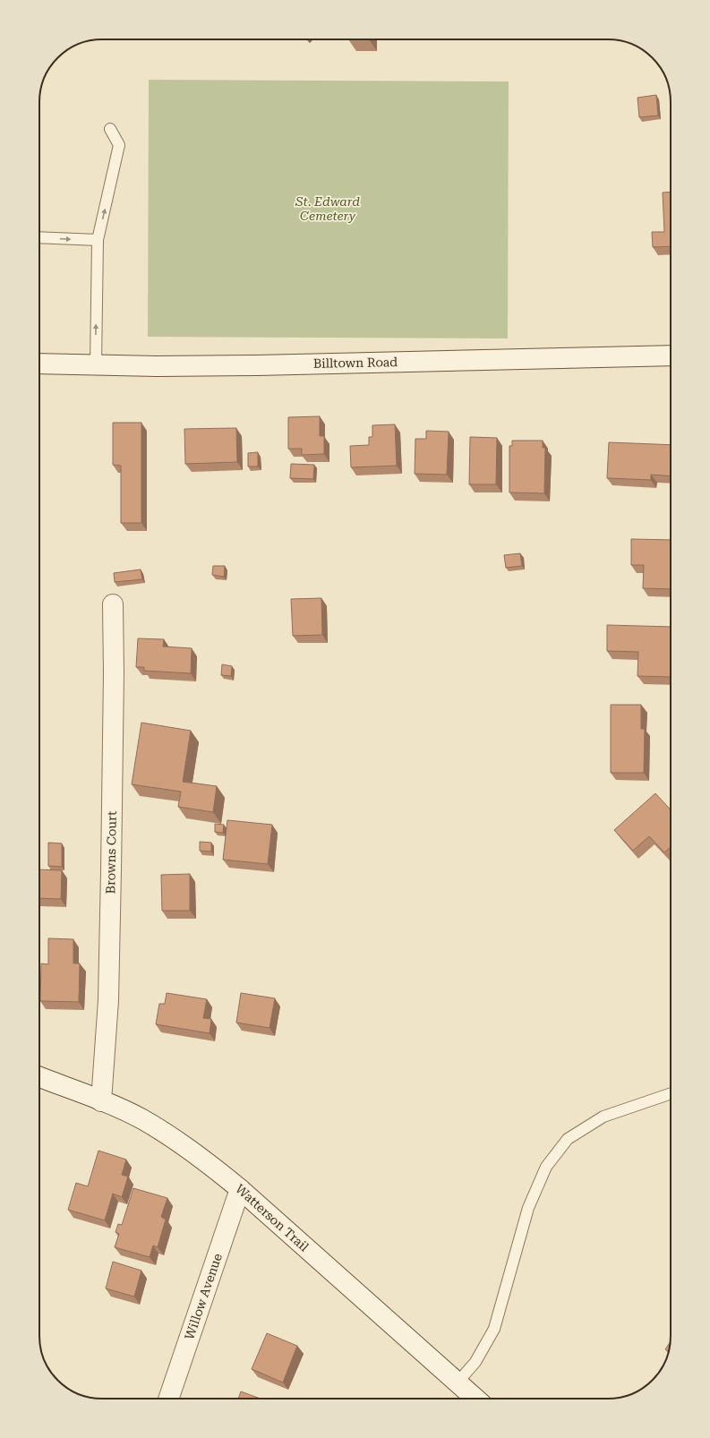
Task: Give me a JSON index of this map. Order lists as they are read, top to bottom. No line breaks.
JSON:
{"streets":{"main road":["Billtown Road","Browns Court","Watterson Trail","Willow Avenue"]},"crossings":[["Browns Court","Watterson Trail"],["Watterson Trail","Willow Avenue"]],"parks":["St. Edward Cemetery"]}
